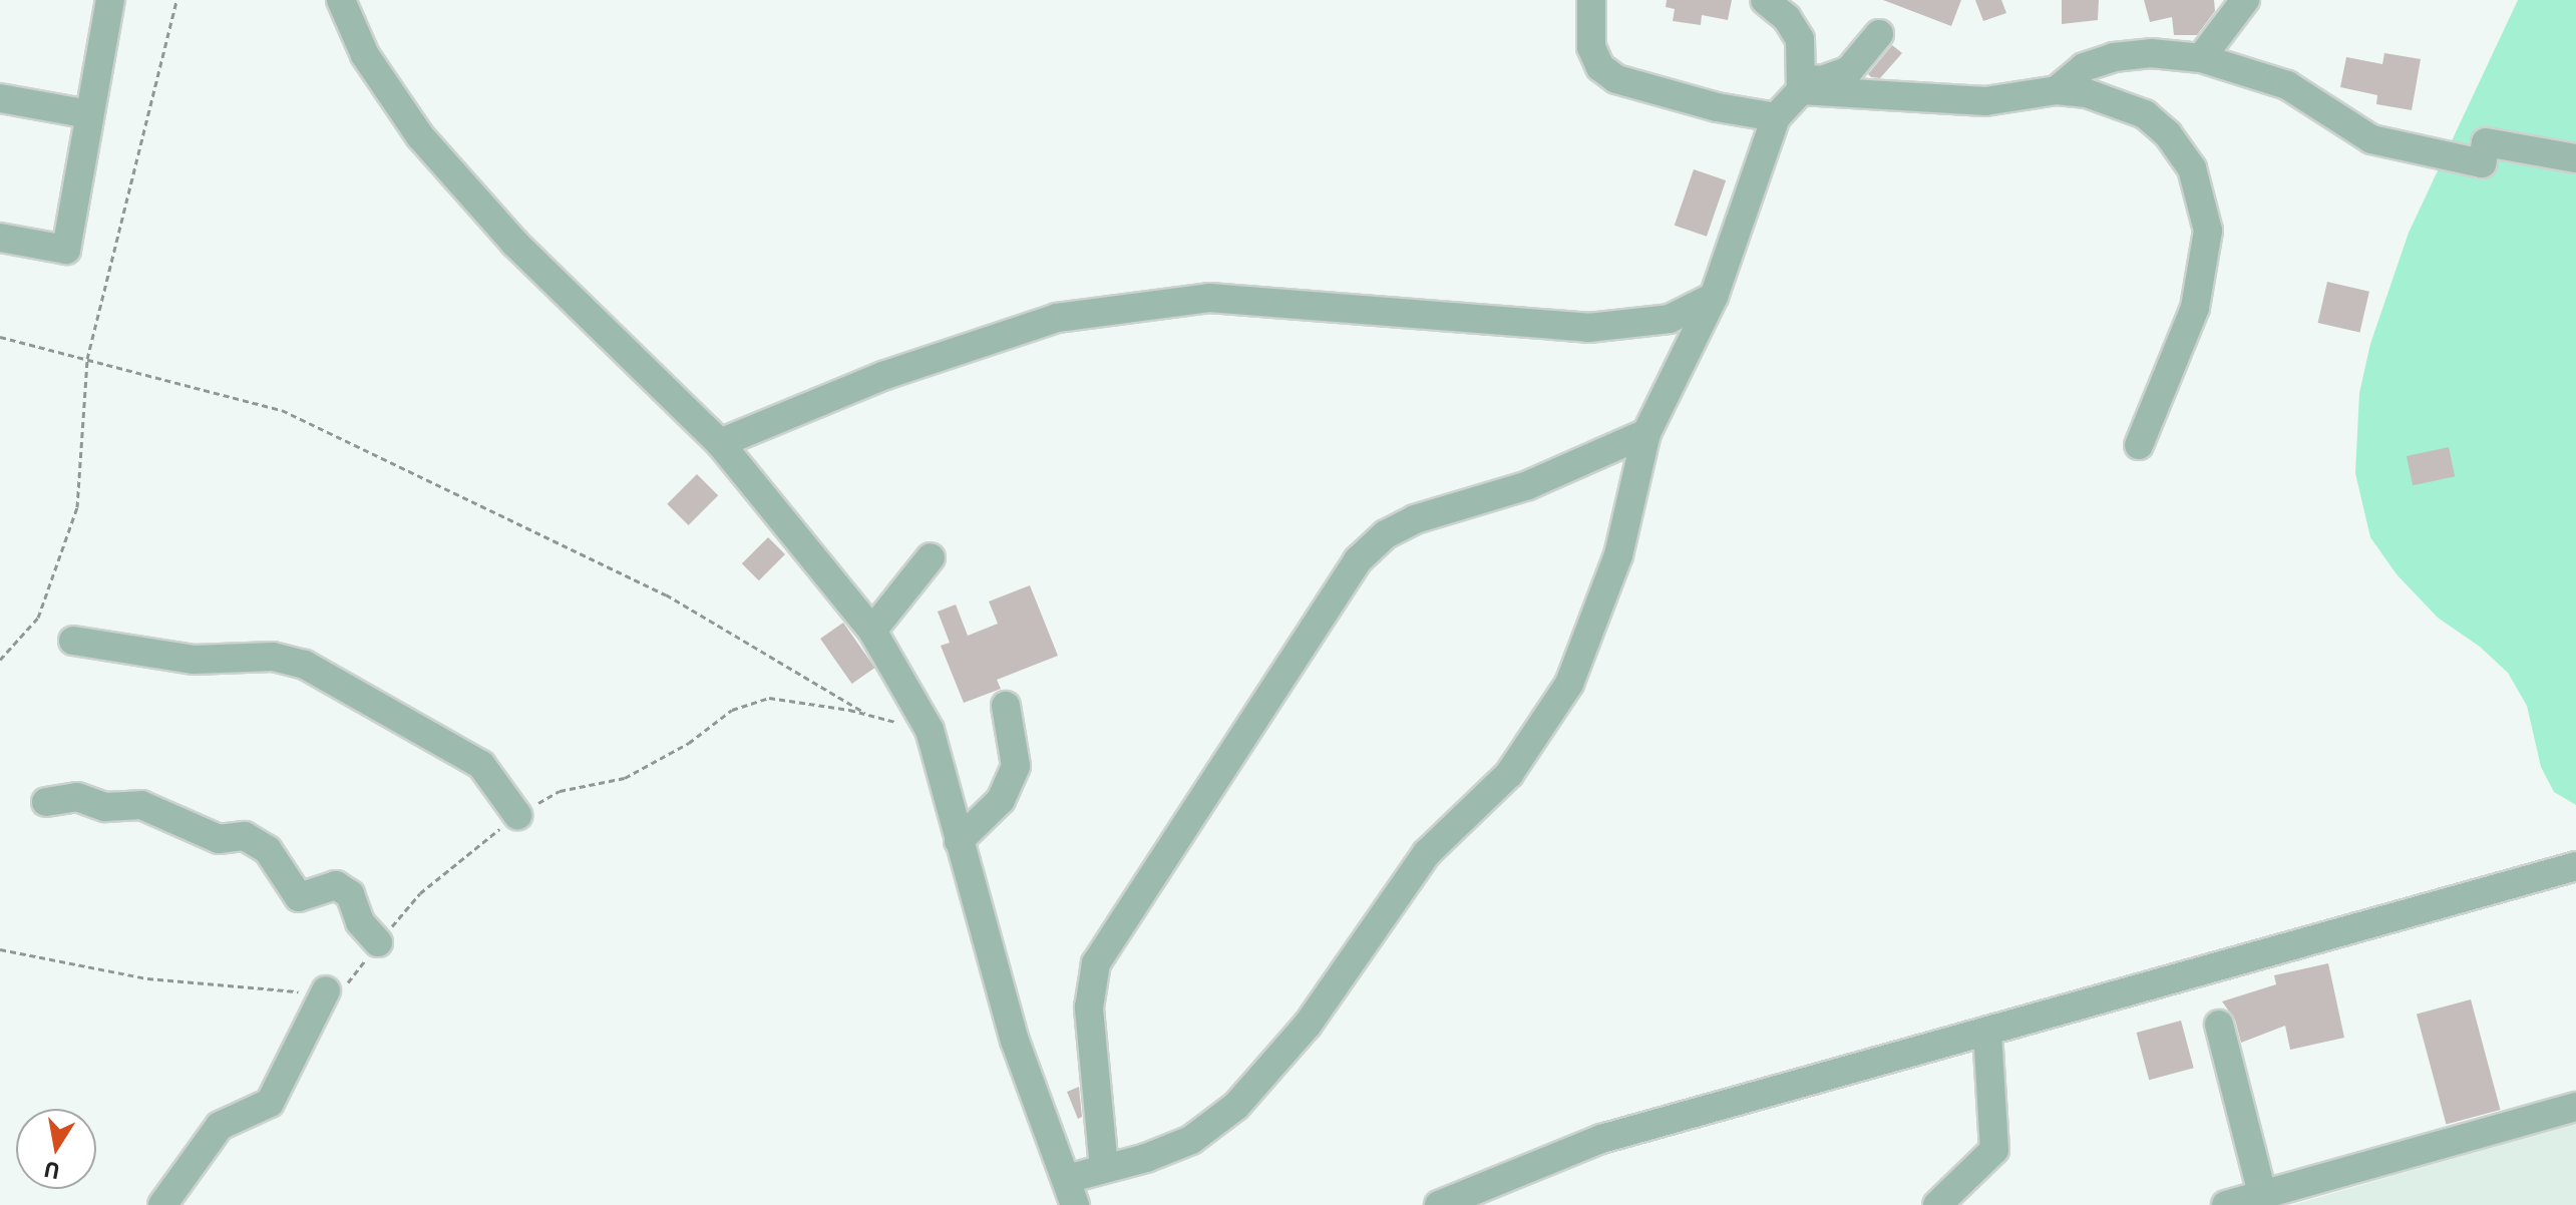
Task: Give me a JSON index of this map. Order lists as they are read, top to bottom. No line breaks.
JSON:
{"north":"bottom"}
